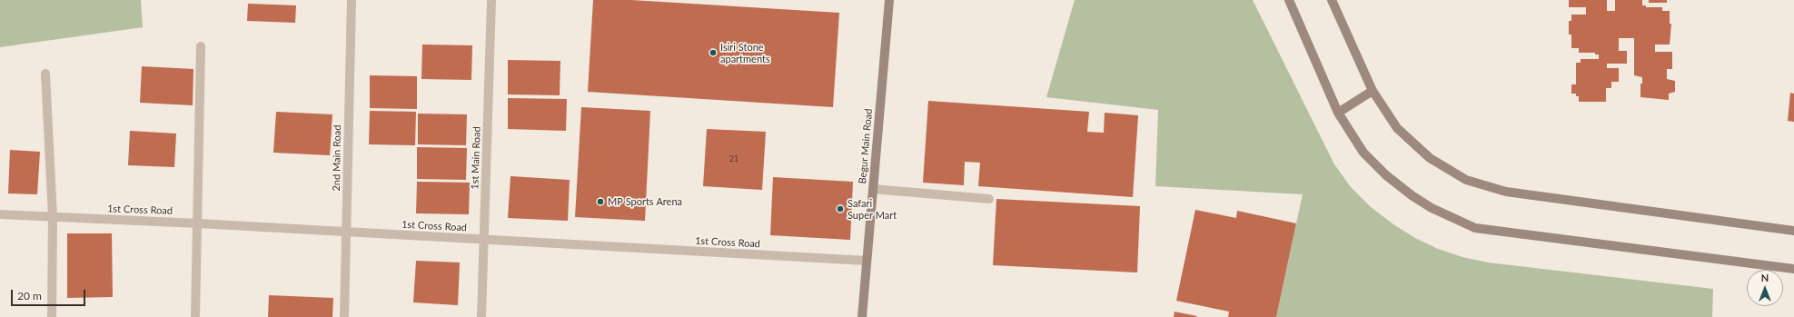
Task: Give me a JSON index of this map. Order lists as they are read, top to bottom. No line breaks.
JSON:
{"streets":{"main road":["Begur Main Road"],"street":["2nd Main Road","1st Main Road","1st Cross Road"]},"crossings":[["Begur Main Road","1st Cross Road"],["2nd Main Road","1st Cross Road"],["1st Main Road","1st Cross Road"]],"places":["Isiri Stone apartments","MP Sports Arena","Safari Super Mart"],"house_numbers":["21"],"scale_bar":"20 m","north":"top"}
